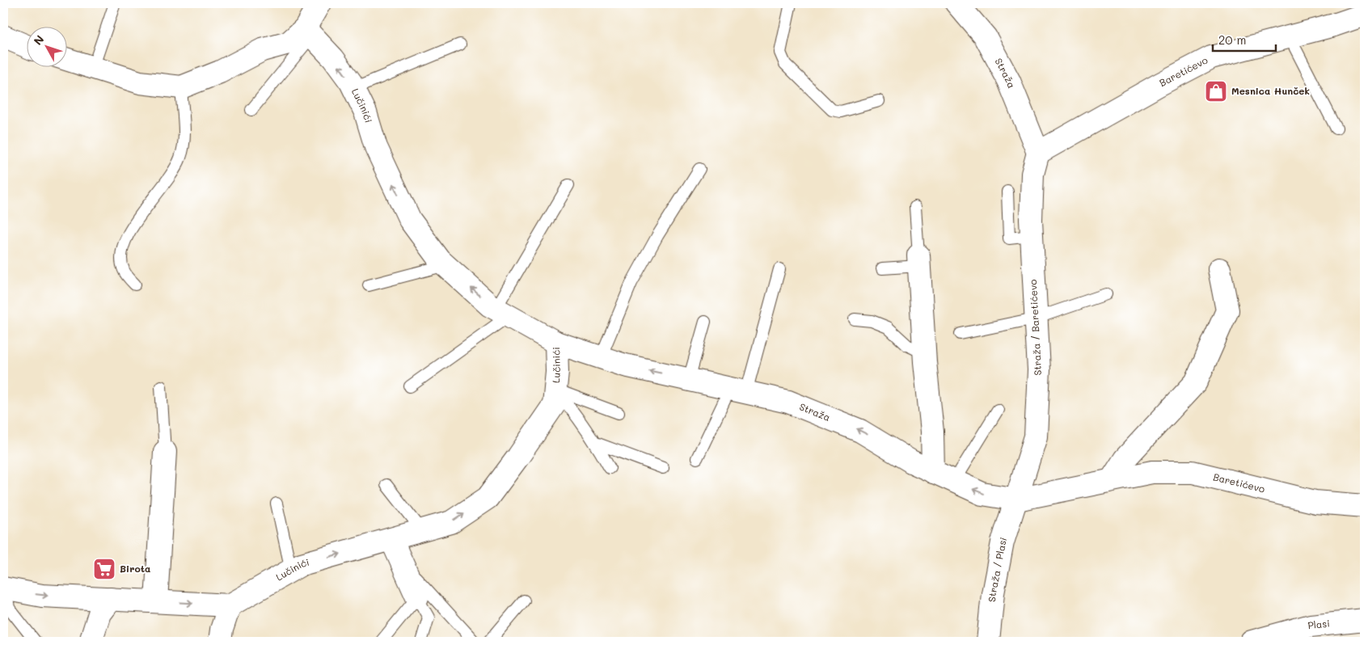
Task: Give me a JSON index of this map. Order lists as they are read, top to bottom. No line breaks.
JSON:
{"streets":{"street":["Baretićevo","Straža","Lučinići","Straža / Baretićevo","Straža / Plasi","Plasi"]},"crossings":[["Baretićevo","Straža"],["Baretićevo","Straža / Baretićevo"],["Baretićevo","Straža / Plasi"],["Straža","Lučinići"],["Straža","Straža / Baretićevo"],["Straža","Straža / Plasi"],["Straža / Baretićevo","Straža / Plasi"]],"one_way":["Straža"],"places":{"shop":["Mesnica Hunček"],"supermarket":["Birota"]},"scale_bar":"20 m","north":"top left"}
